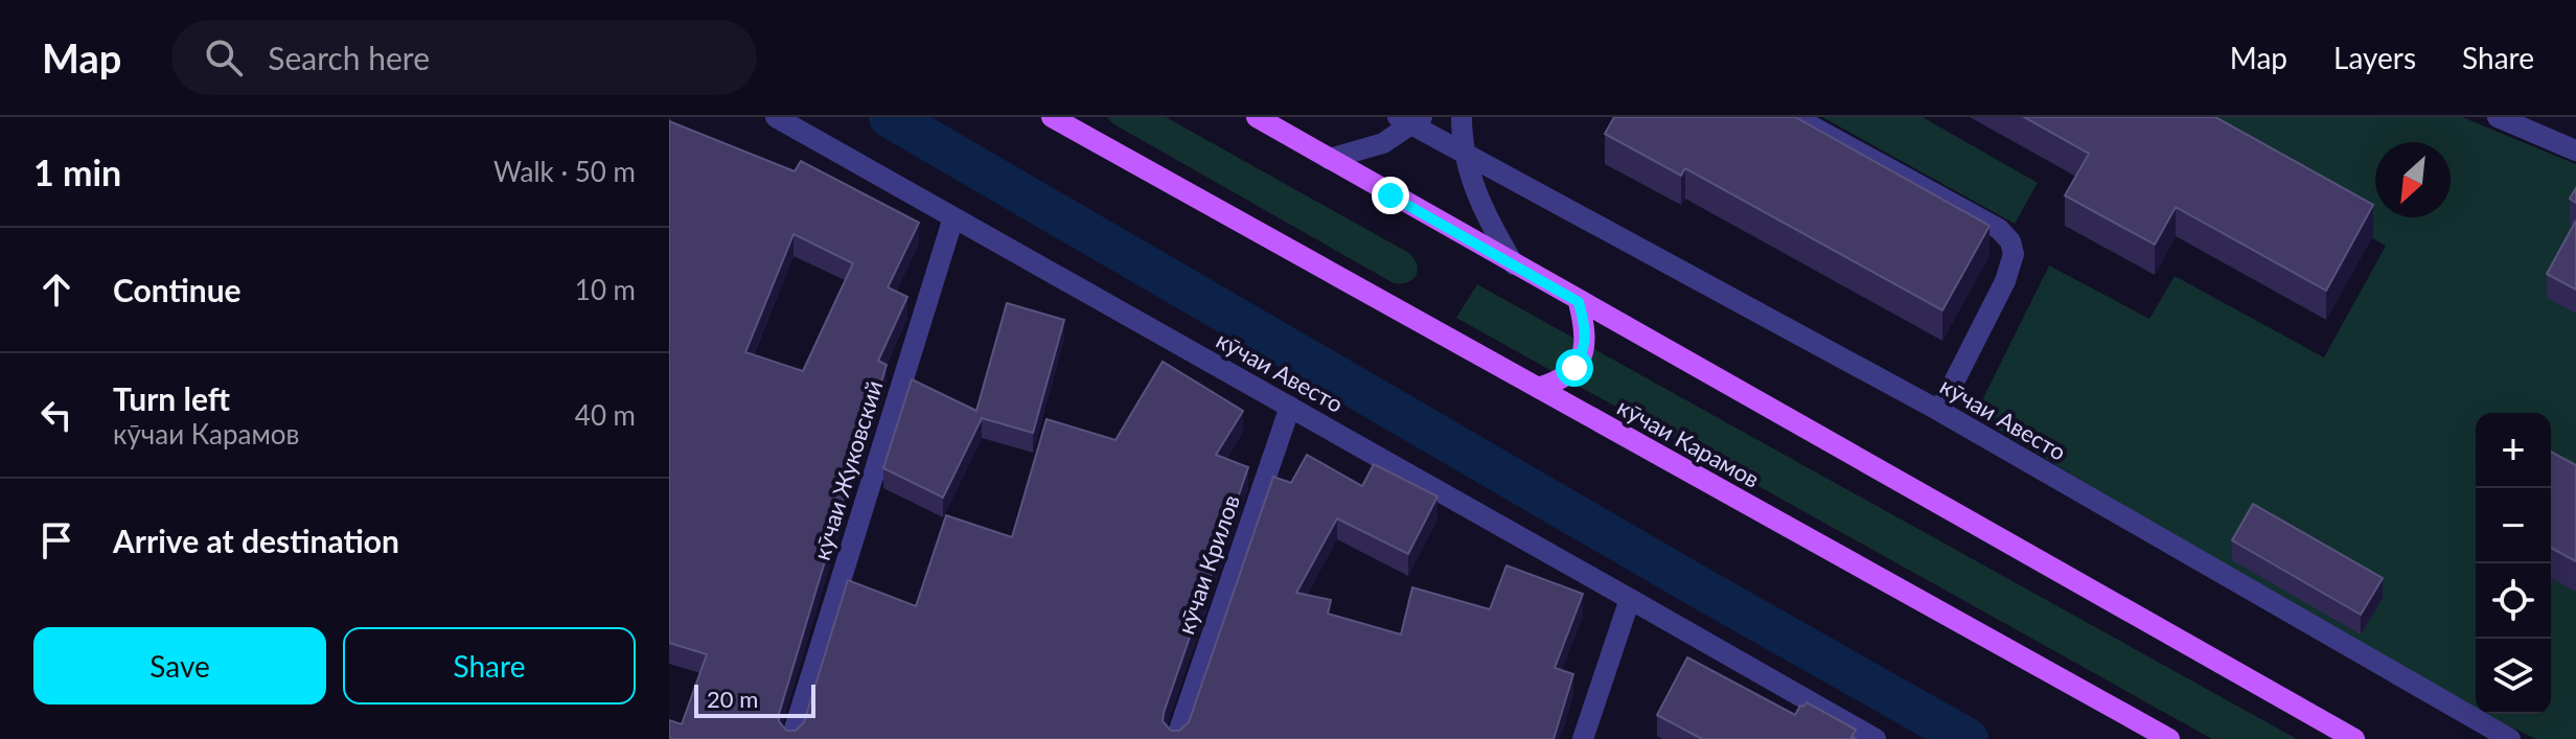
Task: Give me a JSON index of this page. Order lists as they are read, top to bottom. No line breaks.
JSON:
{"streets":{"main road":["кӯчаи Карамов"],"street":["кӯчаи Авесто","кӯчаи Жуковский","кӯчаи Крилов"]},"crossings":[["кӯчаи Авесто","кӯчаи Жуковский"],["кӯчаи Авесто","кӯчаи Крилов"]],"scale_bar":"20 m","north":"bottom left","page":{"header":"Map","search":"Search here","nav":["Map","Layers","Share"],"heading":["1 min","Walk · 50 m"],"list":[["Continue","10 m"],["Turn left","кӯчаи Карамов","40 m"],"Arrive at destination"],"map_buttons":["+","−"],"buttons":["Save","Share"],"scale":"20 m"}}
